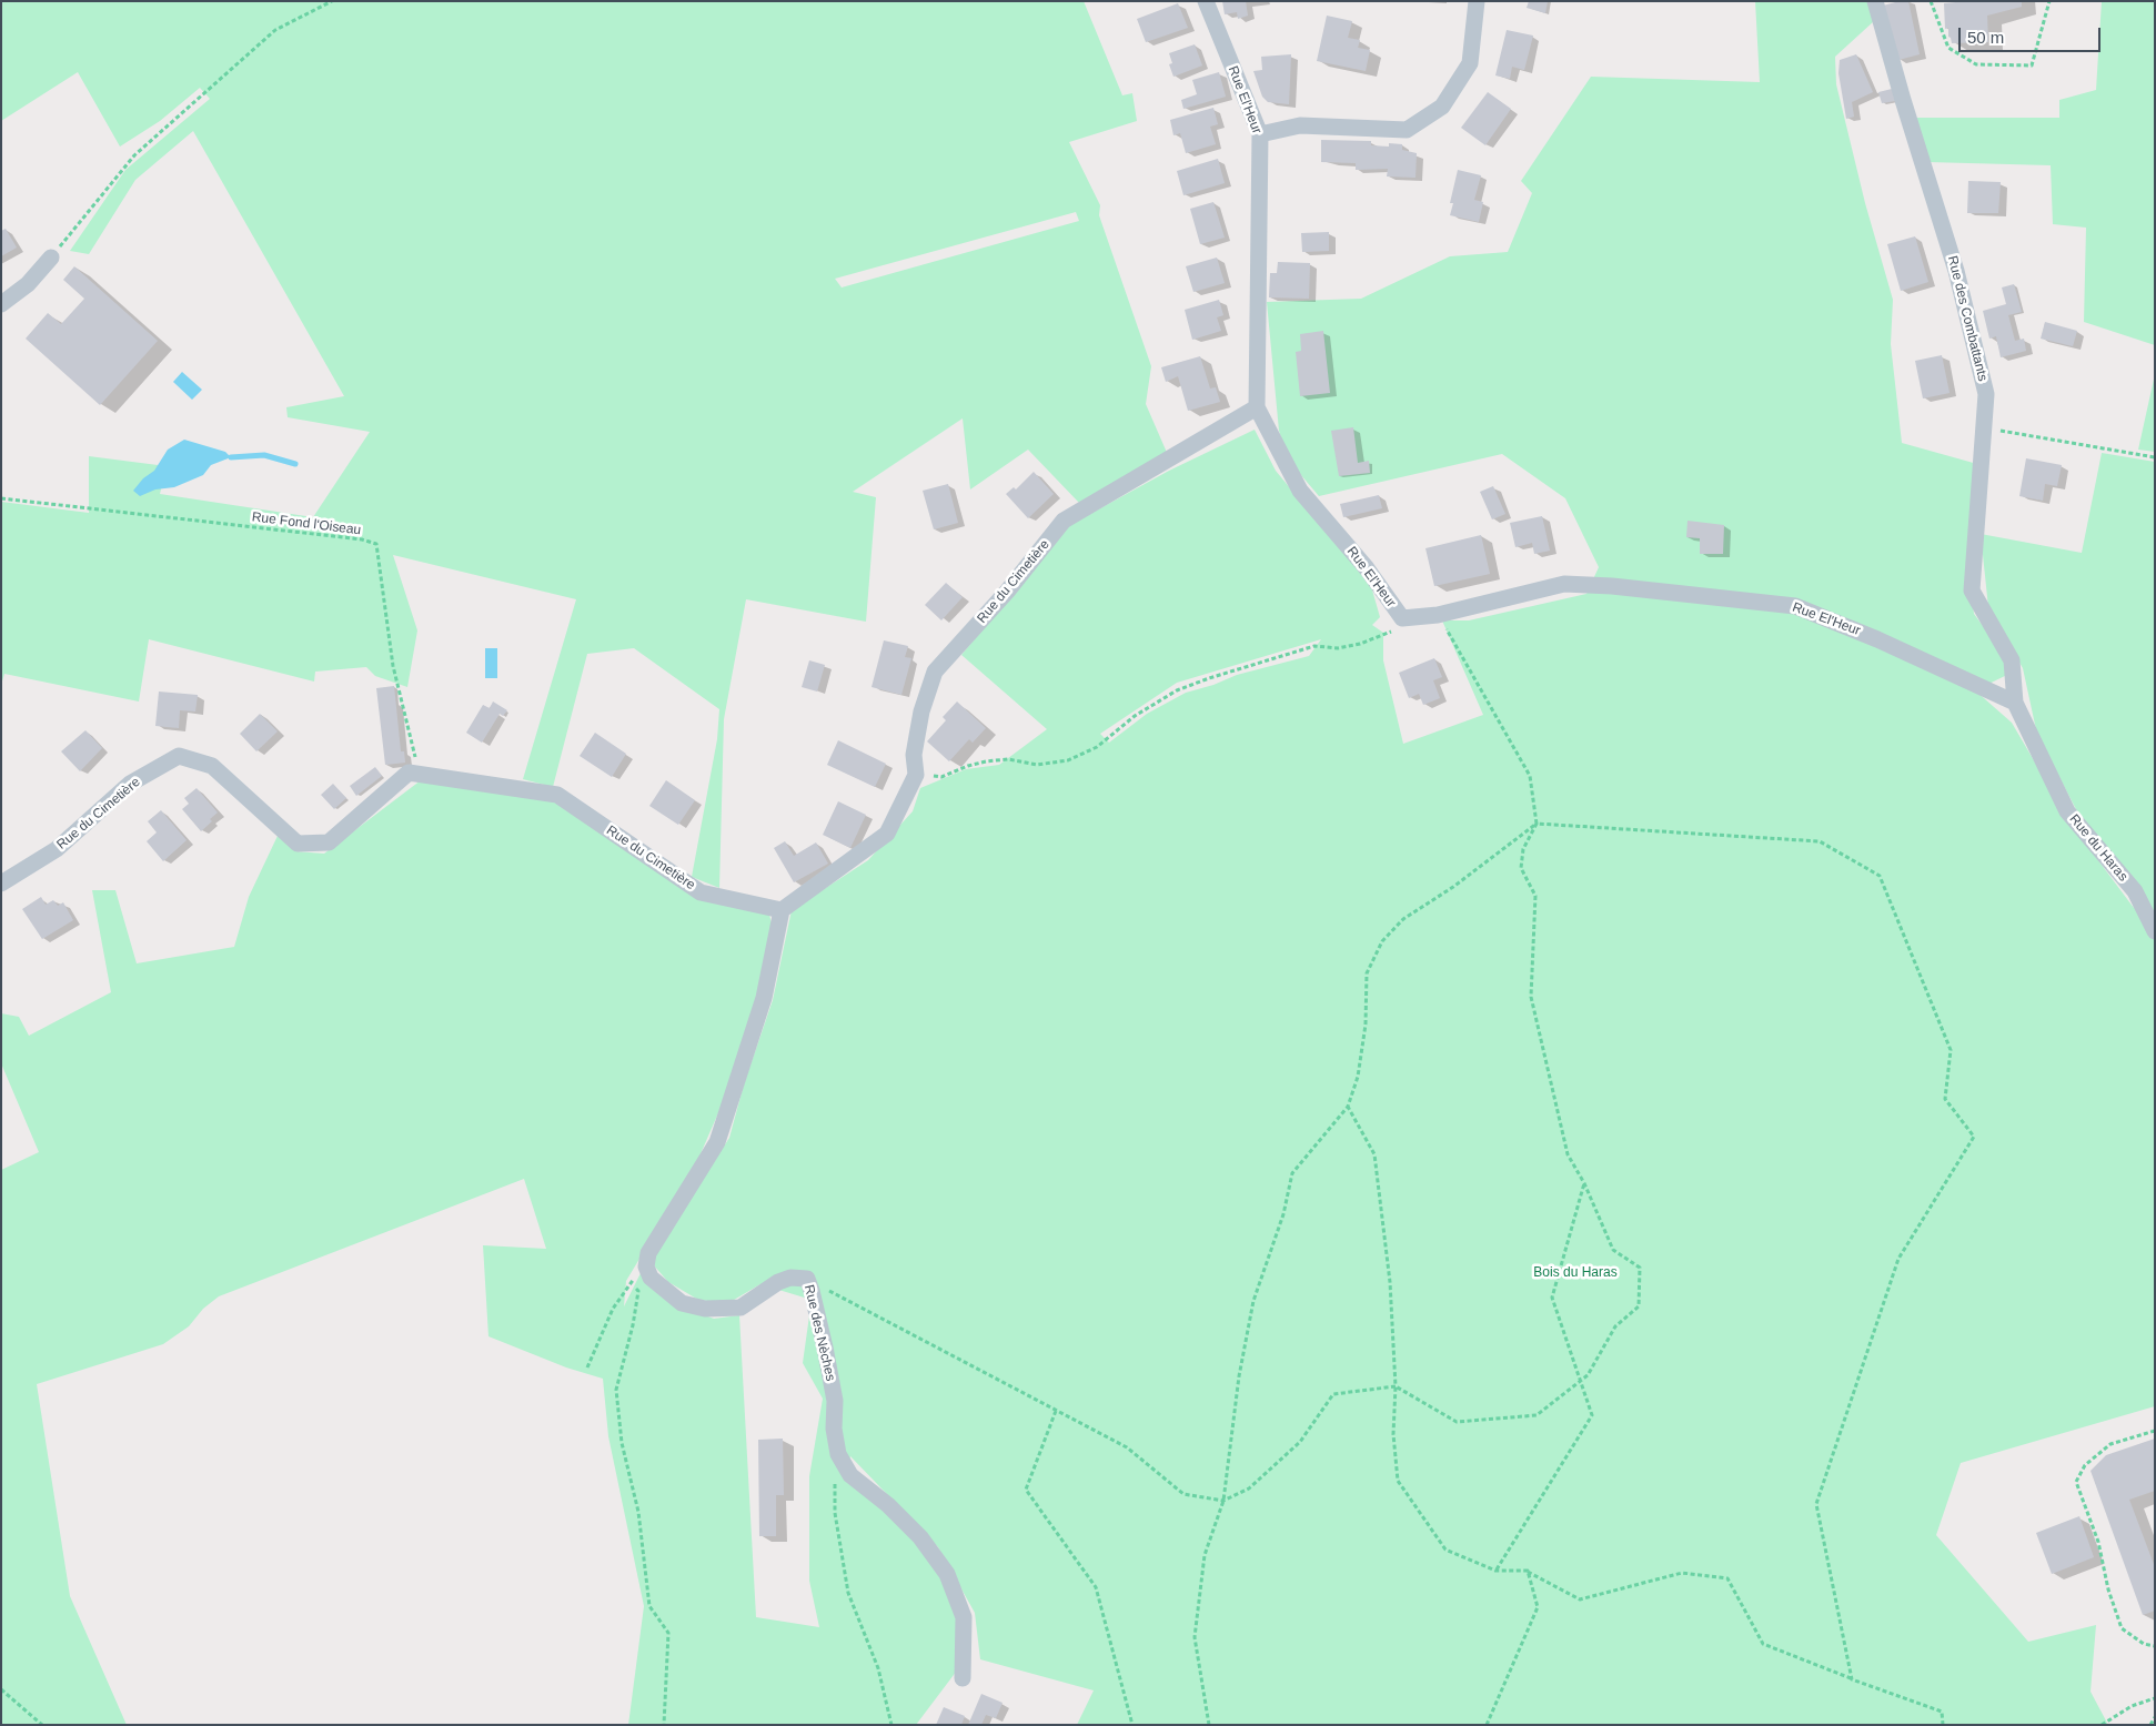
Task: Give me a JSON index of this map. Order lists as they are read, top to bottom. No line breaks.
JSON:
{"streets":{"street":["Rue El'Heur","Rue des Combattants","Rue du Cimetière","Rue du Haras","Rue des Nèches"],"path":["Rue Fond l'Oiseau"]},"crossings":[["Rue El'Heur","Rue des Combattants"],["Rue El'Heur","Rue du Cimetière"],["Rue El'Heur","Rue du Haras"],["Rue des Combattants","Rue du Haras"],["Rue Fond l'Oiseau","Rue du Cimetière"]],"parks":["Bois du Haras"],"scale_bar":"50 m"}
